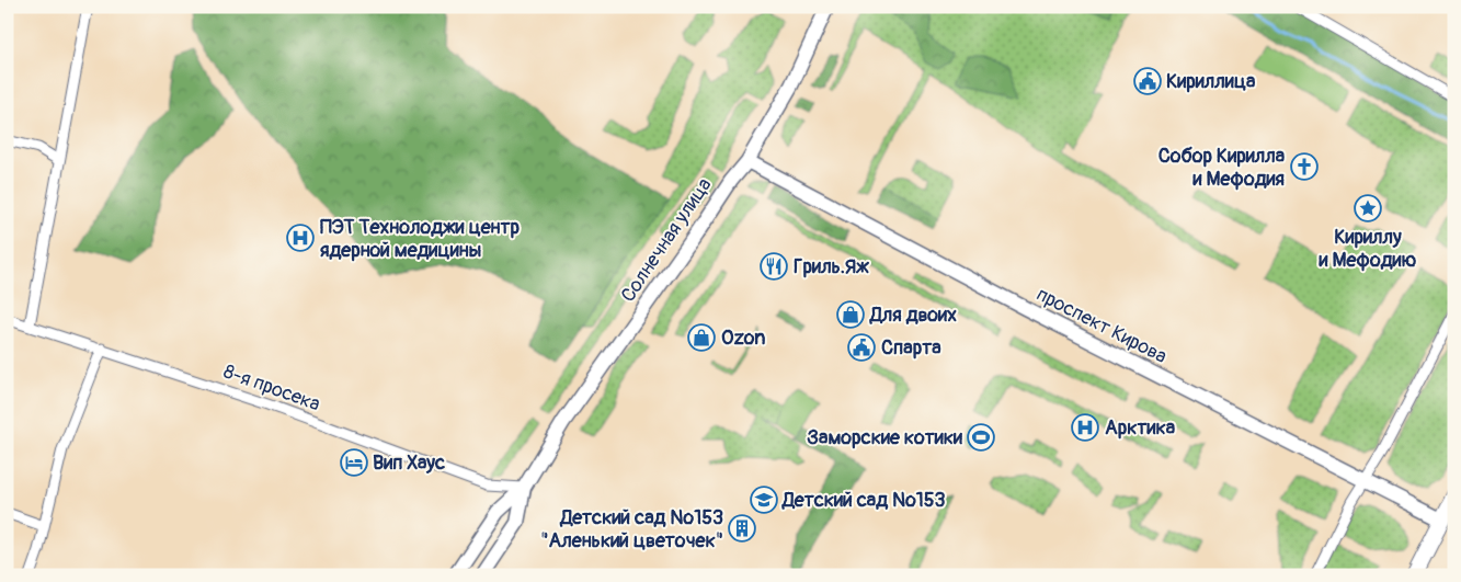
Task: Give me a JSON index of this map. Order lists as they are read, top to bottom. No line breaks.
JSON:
{"streets":{"main road":["Солнечная улица","проспект Кирова"],"street":["8-я просека"]},"crossings":[["Солнечная улица","проспект Кирова"],["Солнечная улица","8-я просека"]],"places":{"public building":["Кириллица","Спарта"],"church":["Собор Кирилла и Мефодия"],"place":["Кириллу и Мефодию"],"hospital":["ПЭТ Технолоджи центр ядерной медицины","Арктика"],"restaurant":["Гриль.Яж"],"shop":["Для двоих","Ozon"],"sports":["Заморские котики"],"hotel":["Вип Хаус"],"school or university":["Детский сад №153"],"building":["Детский сад №153 \"Аленький цветочек\""]}}
